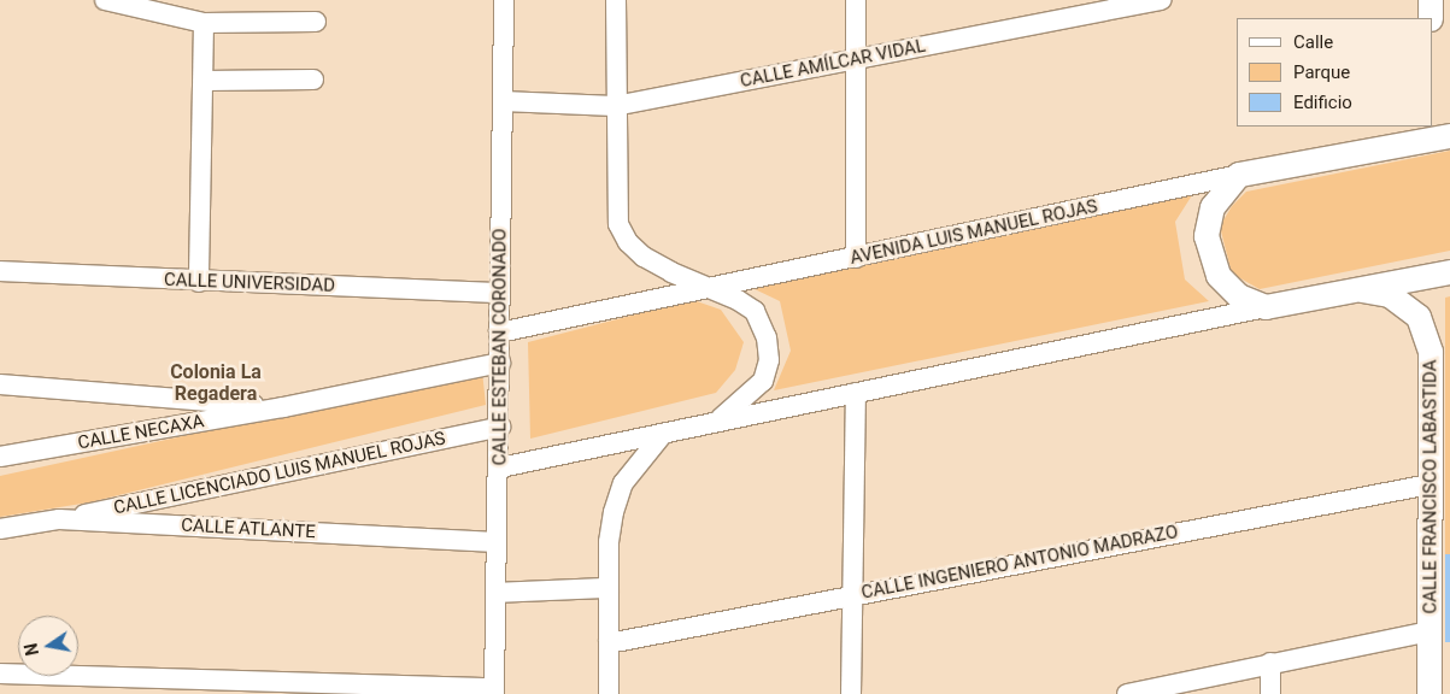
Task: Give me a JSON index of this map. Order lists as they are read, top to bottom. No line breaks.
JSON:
{"streets":{"street":["CALLE AMÍLCAR VIDAL","AVENIDA LUIS MANUEL ROJAS","CALLE UNIVERSIDAD","CALLE ESTEBAN CORONADO","CALLE NECAXA","CALLE LICENCIADO LUIS MANUEL ROJAS","CALLE FRANCISCO LABASTIDA","CALLE ATLANTE","CALLE INGENIERO ANTONIO MADRAZO"]},"crossings":[["CALLE AMÍLCAR VIDAL","CALLE ESTEBAN CORONADO"],["AVENIDA LUIS MANUEL ROJAS","CALLE ESTEBAN CORONADO"],["CALLE UNIVERSIDAD","CALLE ESTEBAN CORONADO"],["CALLE ESTEBAN CORONADO","CALLE NECAXA"],["CALLE ESTEBAN CORONADO","CALLE LICENCIADO LUIS MANUEL ROJAS"],["CALLE ESTEBAN CORONADO","CALLE ATLANTE"],["CALLE LICENCIADO LUIS MANUEL ROJAS","CALLE ATLANTE"],["CALLE FRANCISCO LABASTIDA","CALLE INGENIERO ANTONIO MADRAZO"]],"districts":["Colonia La Regadera"],"legend":["Calle","Parque","Edificio"],"north":"left"}
